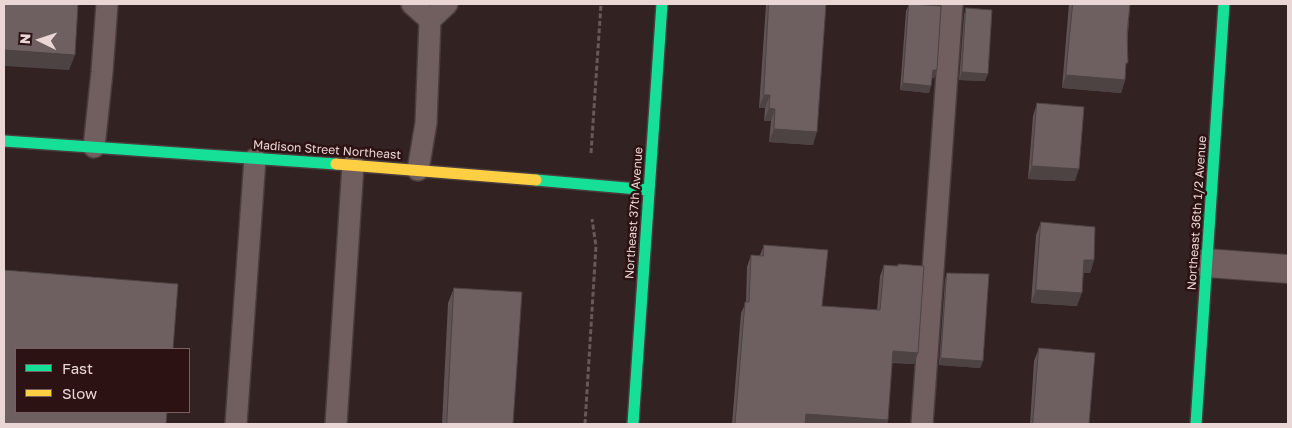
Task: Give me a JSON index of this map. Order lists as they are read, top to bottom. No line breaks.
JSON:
{"streets":{"street":["Madison Street Northeast","Northeast 37th Avenue","Northeast 36th 1/2 Avenue"]},"crossings":[["Madison Street Northeast","Northeast 37th Avenue"]],"legend":["Fast","Slow"],"north":"left"}
